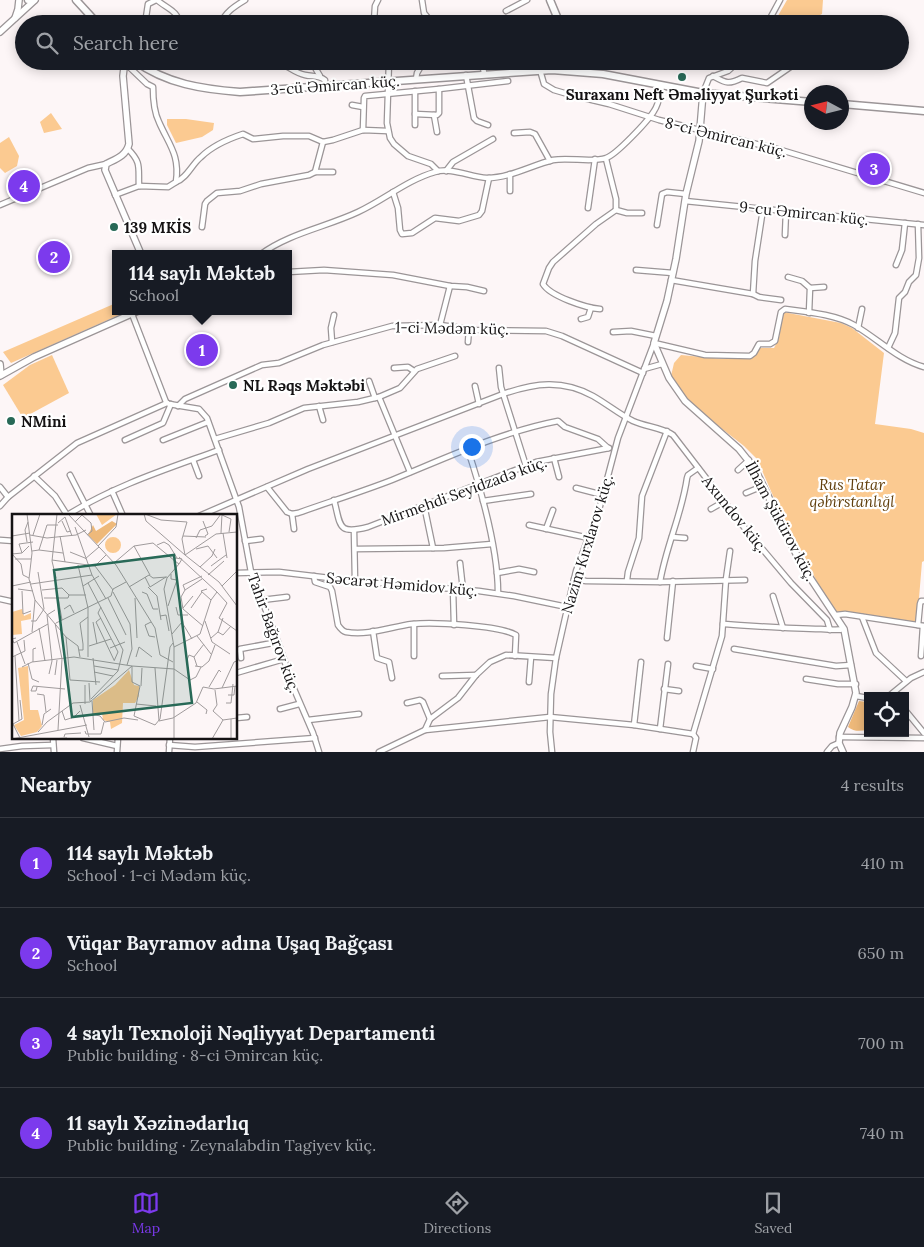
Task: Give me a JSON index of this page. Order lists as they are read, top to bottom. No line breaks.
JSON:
{"streets":{"main road":["3-cü Əmircan küç."],"street":["8-ci Əmircan küç.","9-cu Əmircan küç.","1-ci Mədəm küç.","Mirmehdi Seyidzadə küç.","Axundov küç.","İlham Şükürov küç.","Nazim Kırxlarov küç.","Səcarət Həmidov küç.","Tahir Bağırov küç."]},"crossings":[["3-cü Əmircan küç.","8-ci Əmircan küç."],["1-ci Mədəm küç.","Nazim Kırxlarov küç."],["1-ci Mədəm küç.","Tahir Bağırov küç."],["Mirmehdi Seyidzadə küç.","Nazim Kırxlarov küç."],["İlham Şükürov küç.","Nazim Kırxlarov küç."],["Nazim Kırxlarov küç.","Səcarət Həmidov küç."],["Səcarət Həmidov küç.","Tahir Bağırov küç."]],"parks":["Rus Tatar qəbirstanlığl"],"places":["Suraxanı Neft Əməliyyat Şurkəti","139 MKİS","NL Rəqs Məktəbi","NMini"],"north":"left","page":{"search":"Search here","pins":["3","4","2","1"],"popup":["114 saylı Məktəb","School"],"heading":["Nearby","4 results"],"list":[{"mark":"1","name":"114 saylı Məktəb","note":"School · 1-ci Mədəm küç.","value":"410 m"},{"mark":"2","name":"Vüqar Bayramov adına Uşaq Bağçası","note":"School","value":"650 m"},{"mark":"3","name":"4 saylı Texnoloji Nəqliyyat Departamenti","note":"Public building · 8-ci Əmircan küç.","value":"700 m"},{"mark":"4","name":"11 saylı Xəzinədarlıq","note":"Public building · Zeynalabdin Tagiyev küç.","value":"740 m"}],"nav":["Map","Directions","Saved"]}}
